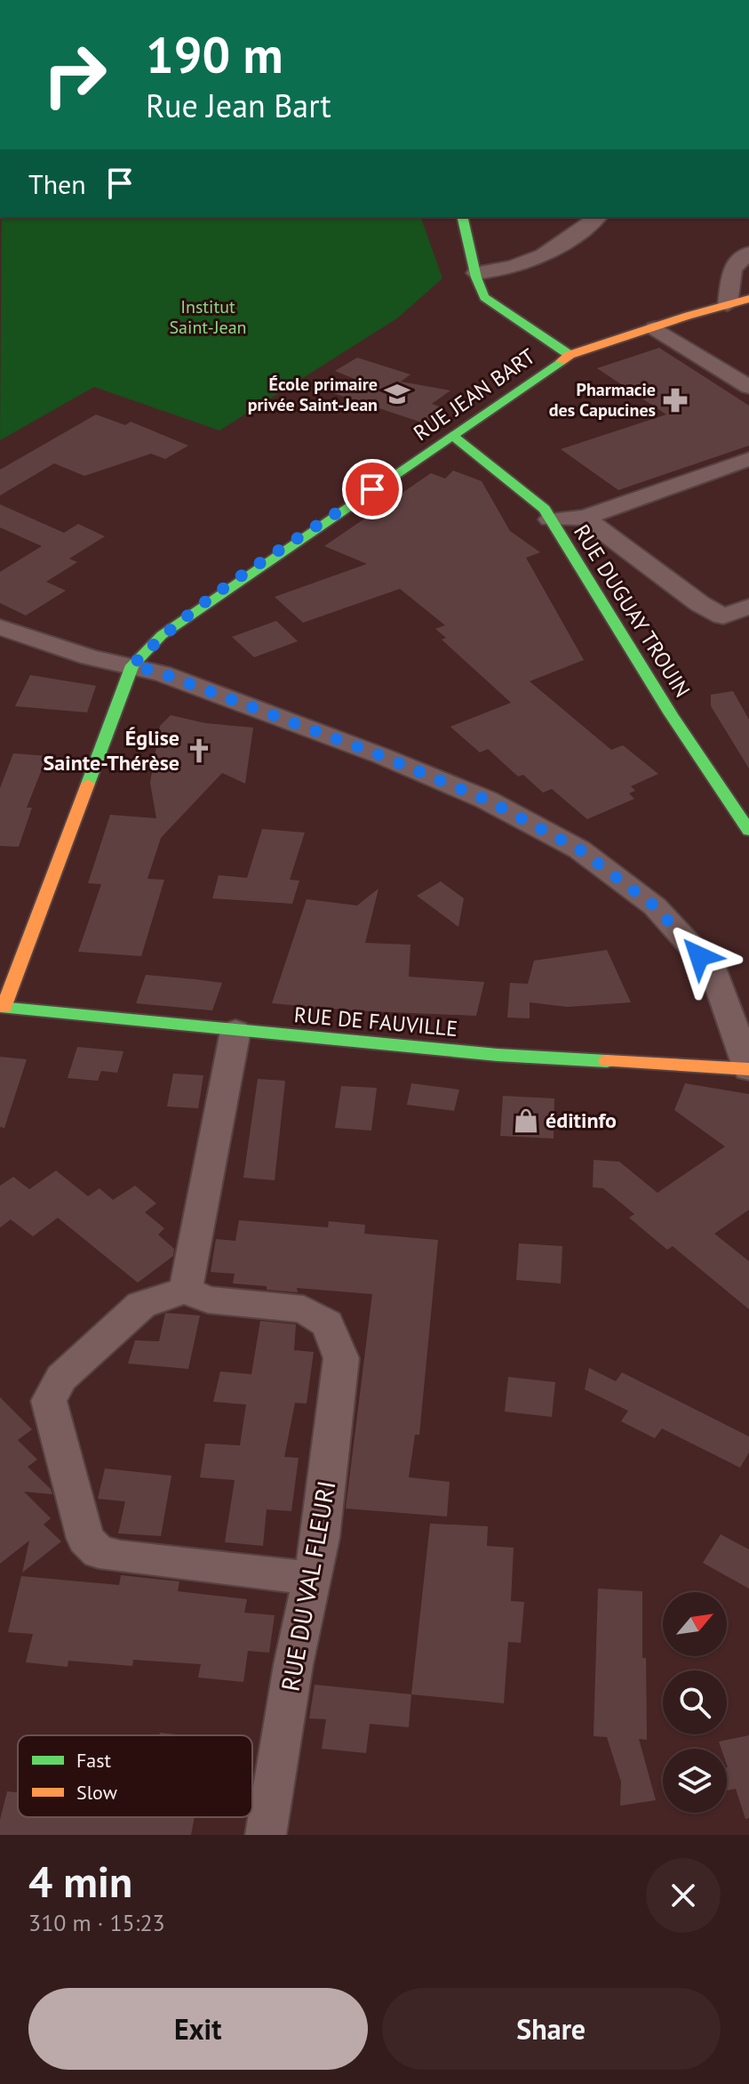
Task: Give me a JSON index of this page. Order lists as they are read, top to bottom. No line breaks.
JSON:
{"streets":{"street":["RUE JEAN BART","RUE DUGUAY TROUIN","RUE DE FAUVILLE","RUE DU VAL FLEURI"]},"crossings":[["RUE JEAN BART","RUE DUGUAY TROUIN"],["RUE JEAN BART","RUE DE FAUVILLE"]],"parks":["Institut Saint-Jean"],"places":{"school or university":["École primaire privée Saint-Jean"],"pharmacy":["Pharmacie des Capucines"],"church":["Église Sainte-Thérèse"],"shop":["éditinfo"]},"legend":["Fast","Slow"],"north":"top right","page":{"turn":["190 m","Rue Jean Bart"],"then":"Then","heading":["4 min","310 m · 15:23"],"buttons":["Exit","Share"]}}
